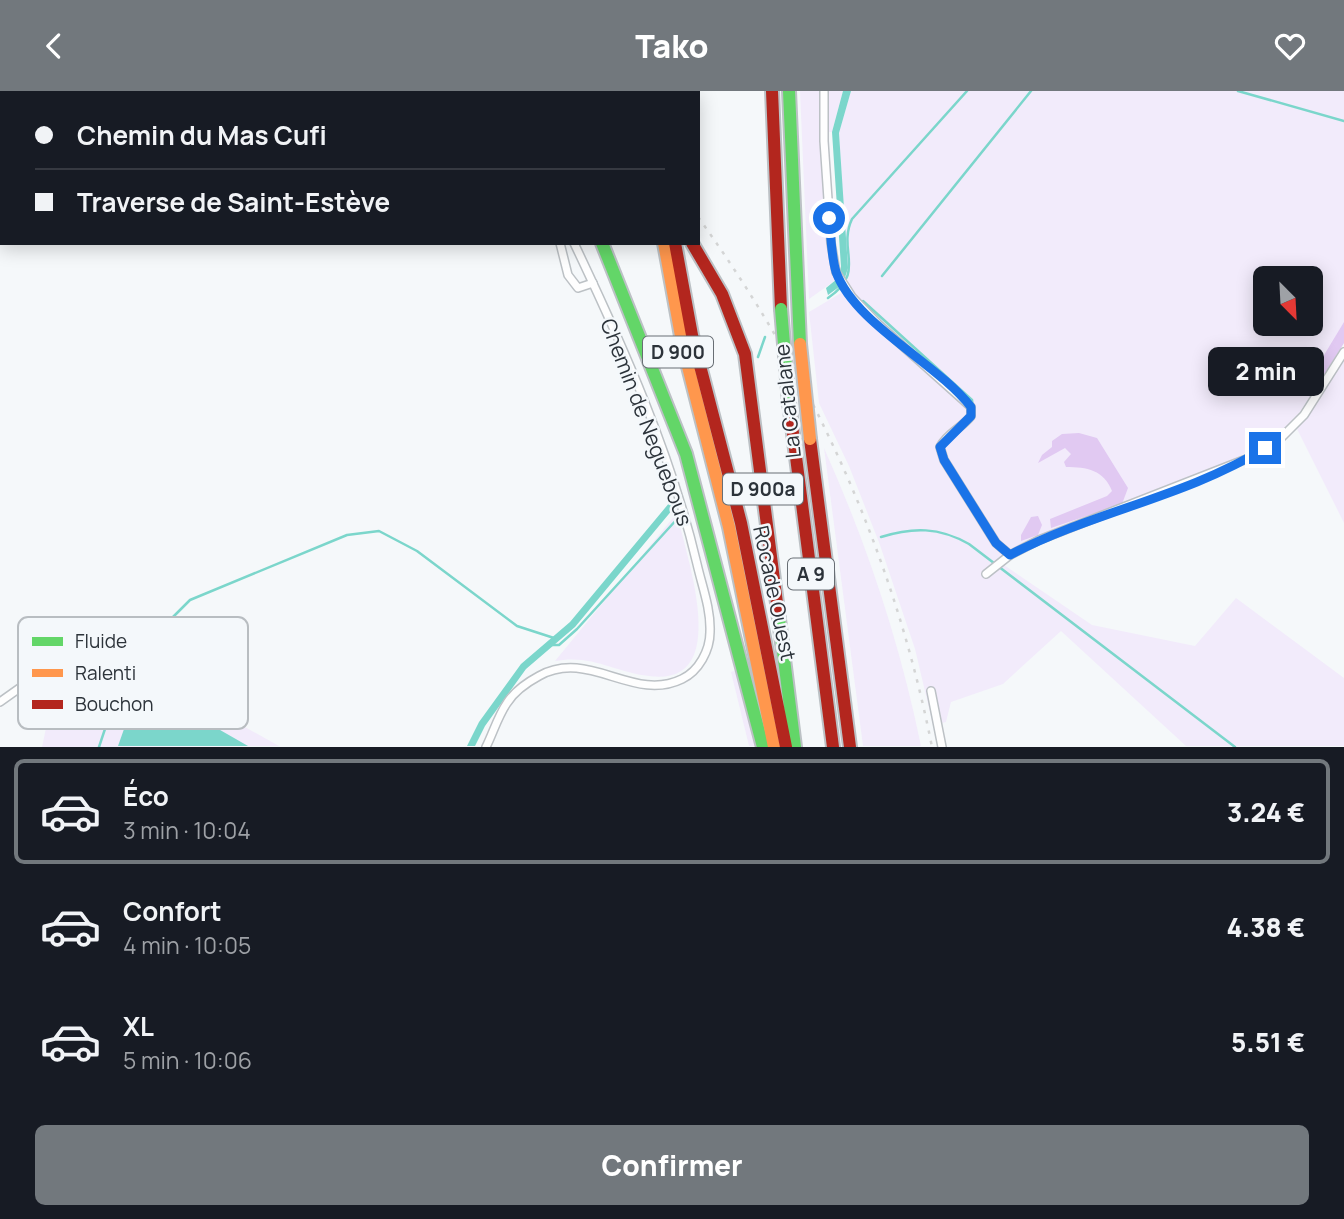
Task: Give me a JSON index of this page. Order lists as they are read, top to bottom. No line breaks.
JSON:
{"streets":{"highway":["D 900","La Catalane","D 900a","A 9","Rocade Ouest"],"street":["Chemin de Neguebous"]},"crossings":[["D 900","Rocade Ouest"]],"legend":["Fluide","Ralenti","Bouchon"],"north":"bottom right","page":{"header":"Tako","banner":["Chemin du Mas Cufi","Traverse de Saint-Estève"],"bubble":"2 min","list":[{"name":"Éco","note":"3 min · 10:04","value":"3.24 €"},{"name":"Confort","note":"4 min · 10:05","value":"4.38 €"},{"name":"XL","note":"5 min · 10:06","value":"5.51 €"}],"buttons":"Confirmer"}}
